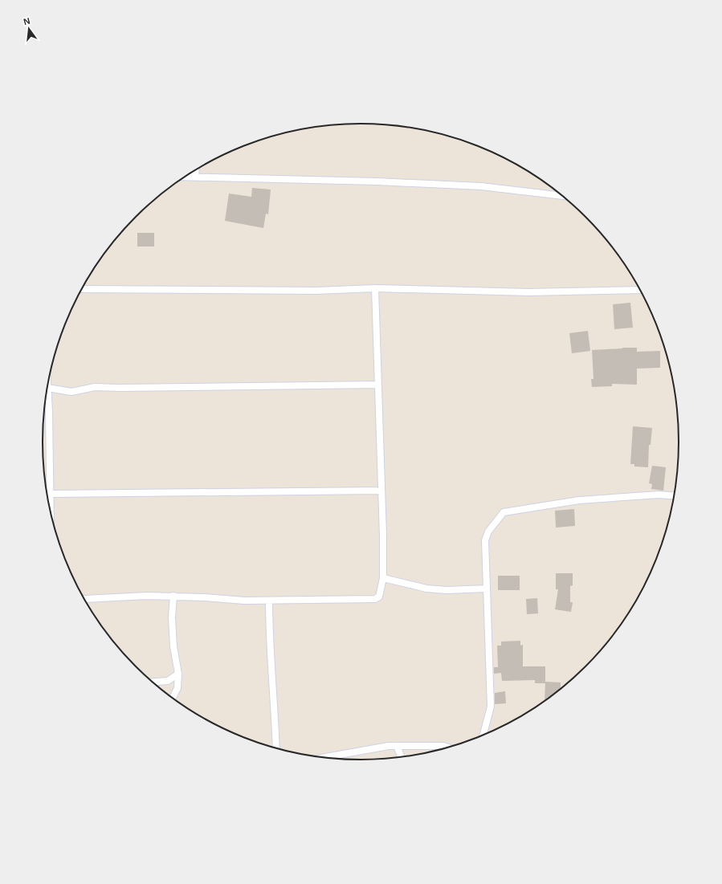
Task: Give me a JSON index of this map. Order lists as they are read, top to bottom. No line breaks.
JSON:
{"north":"top"}
